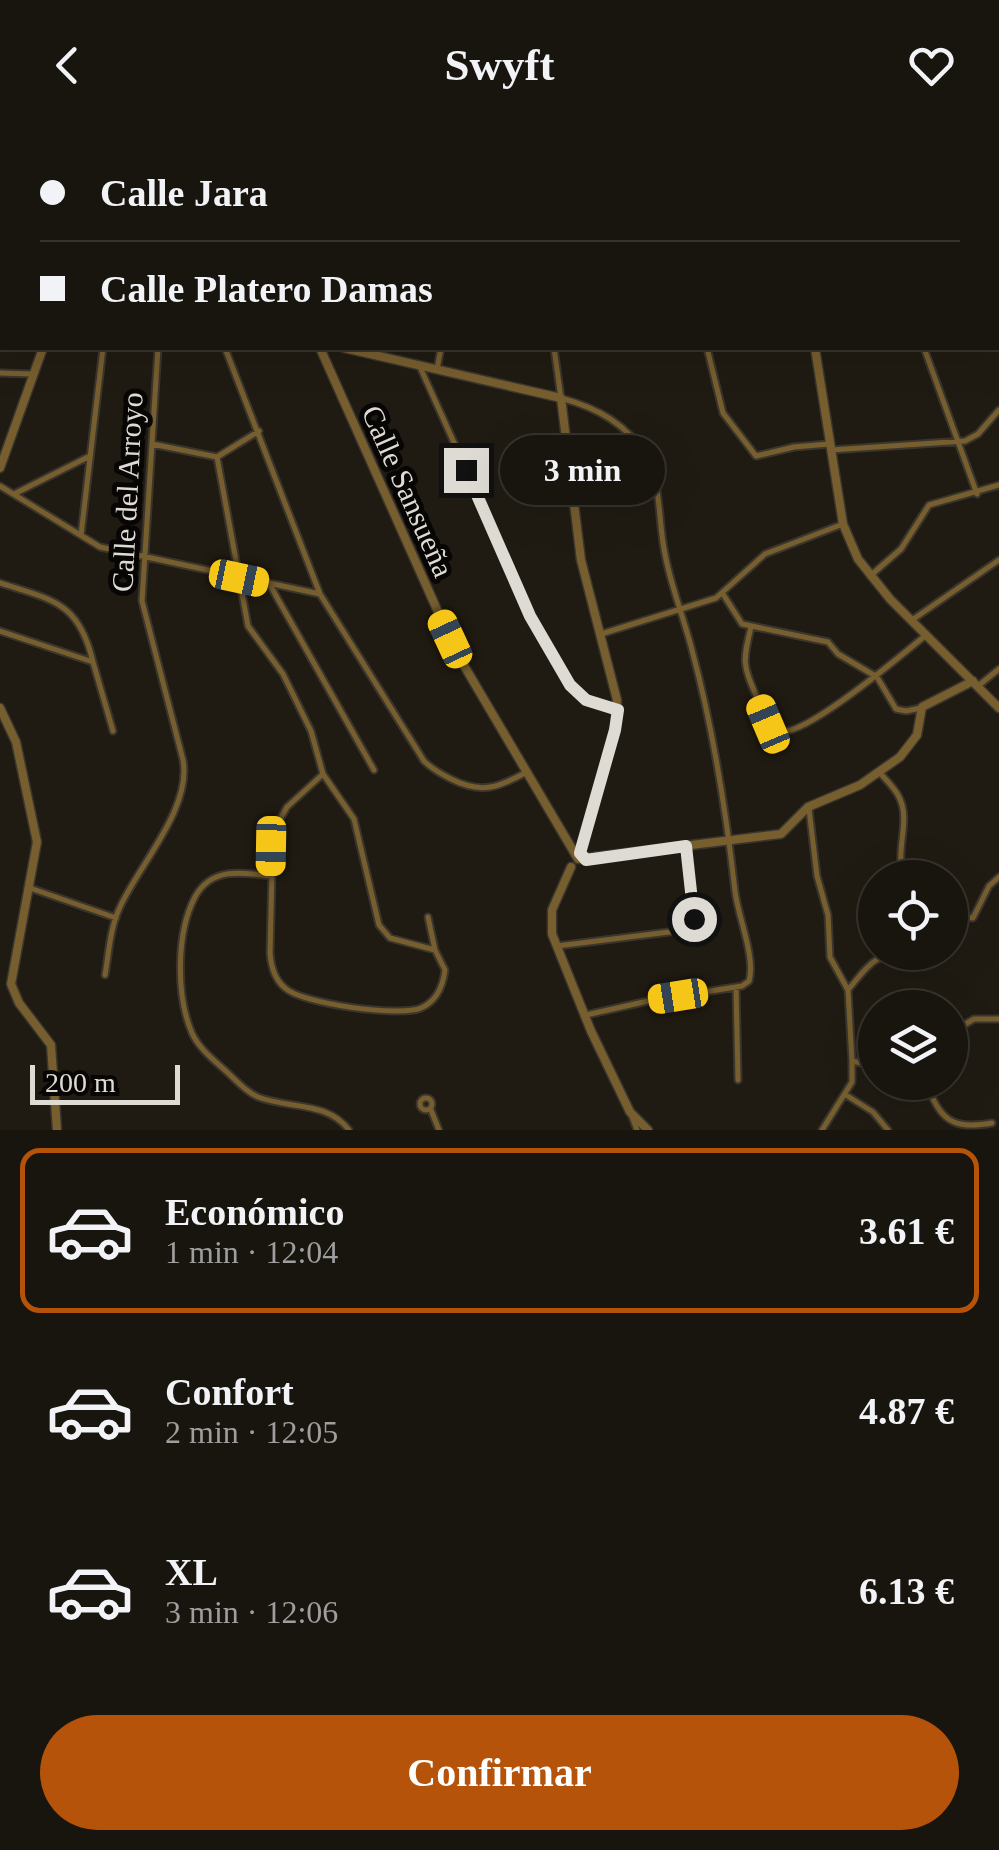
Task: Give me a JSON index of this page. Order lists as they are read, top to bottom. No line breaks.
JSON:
{"streets":{"street":["Calle Sansueña","Calle del Arroyo"]},"scale_bar":"200 m","page":{"header":"Swyft","banner":["Calle Jara","Calle Platero Damas"],"bubble":"3 min","scale":"200 m","list":[{"name":"Económico","note":"1 min · 12:04","value":"3.61 €"},{"name":"Confort","note":"2 min · 12:05","value":"4.87 €"},{"name":"XL","note":"3 min · 12:06","value":"6.13 €"}],"buttons":"Confirmar"}}
